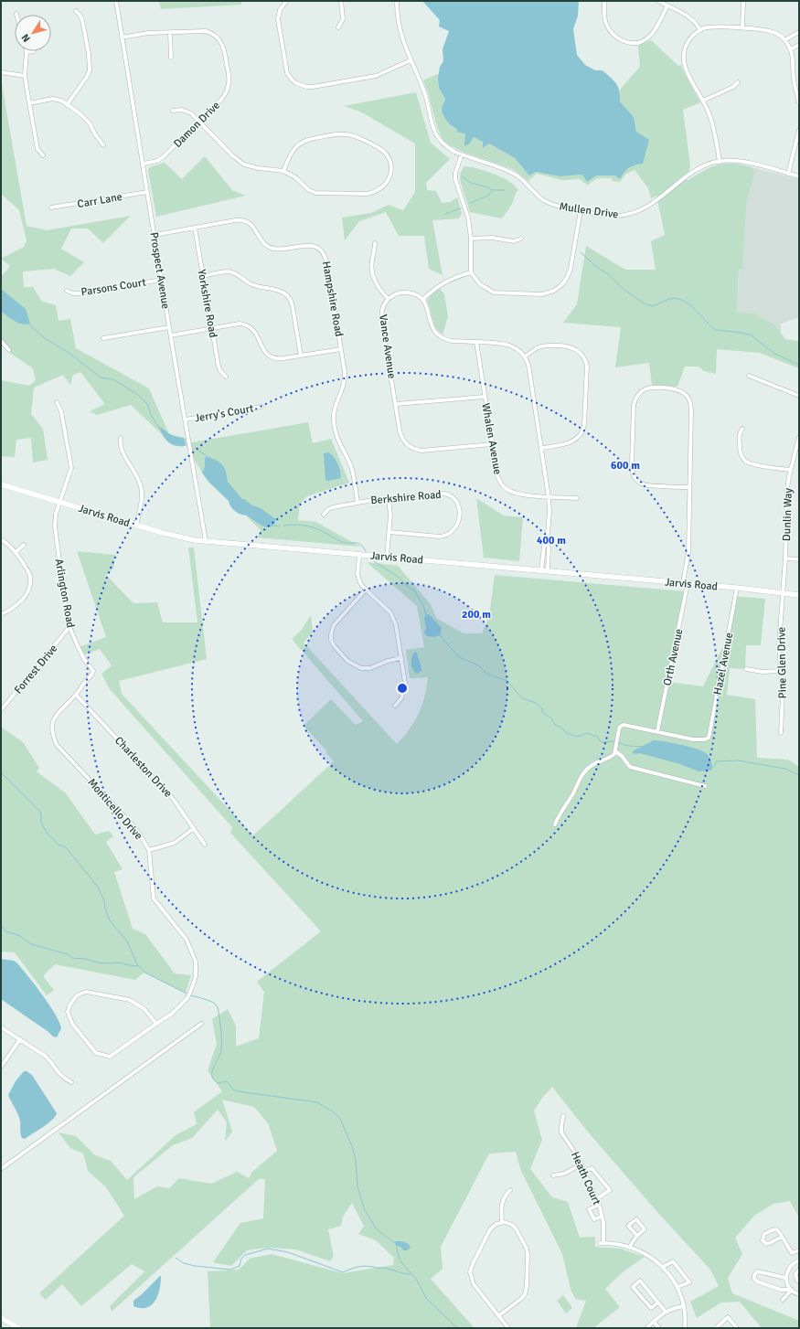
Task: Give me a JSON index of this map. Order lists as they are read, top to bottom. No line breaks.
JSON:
{"streets":{"street":["Damon Drive","Carr Lane","Mullen Drive","Prospect Avenue","Parsons Court","Hampshire Road","Yorkshire Road","Vance Avenue","Jerry's Court","Whalen Avenue","Berkshire Road","Dunlin Way","Jarvis Road","Arlington Road","Orth Avenue","Pine Glen Drive","Hazel Avenue","Forrest Drive","Charleston Drive","Monticello Drive","Heath Court"]},"crossings":[["Damon Drive","Prospect Avenue"],["Carr Lane","Prospect Avenue"],["Prospect Avenue","Parsons Court"],["Prospect Avenue","Hampshire Road"],["Prospect Avenue","Jerry's Court"],["Prospect Avenue","Jarvis Road"],["Hampshire Road","Yorkshire Road"],["Hampshire Road","Berkshire Road"],["Vance Avenue","Whalen Avenue"],["Dunlin Way","Jarvis Road"],["Dunlin Way","Pine Glen Drive"],["Jarvis Road","Arlington Road"],["Jarvis Road","Orth Avenue"],["Jarvis Road","Pine Glen Drive"],["Jarvis Road","Hazel Avenue"],["Arlington Road","Forrest Drive"],["Arlington Road","Charleston Drive"],["Arlington Road","Monticello Drive"],["Orth Avenue","Hazel Avenue"],["Charleston Drive","Monticello Drive"]],"north":"bottom left","rings":["600 m","400 m","200 m"]}
